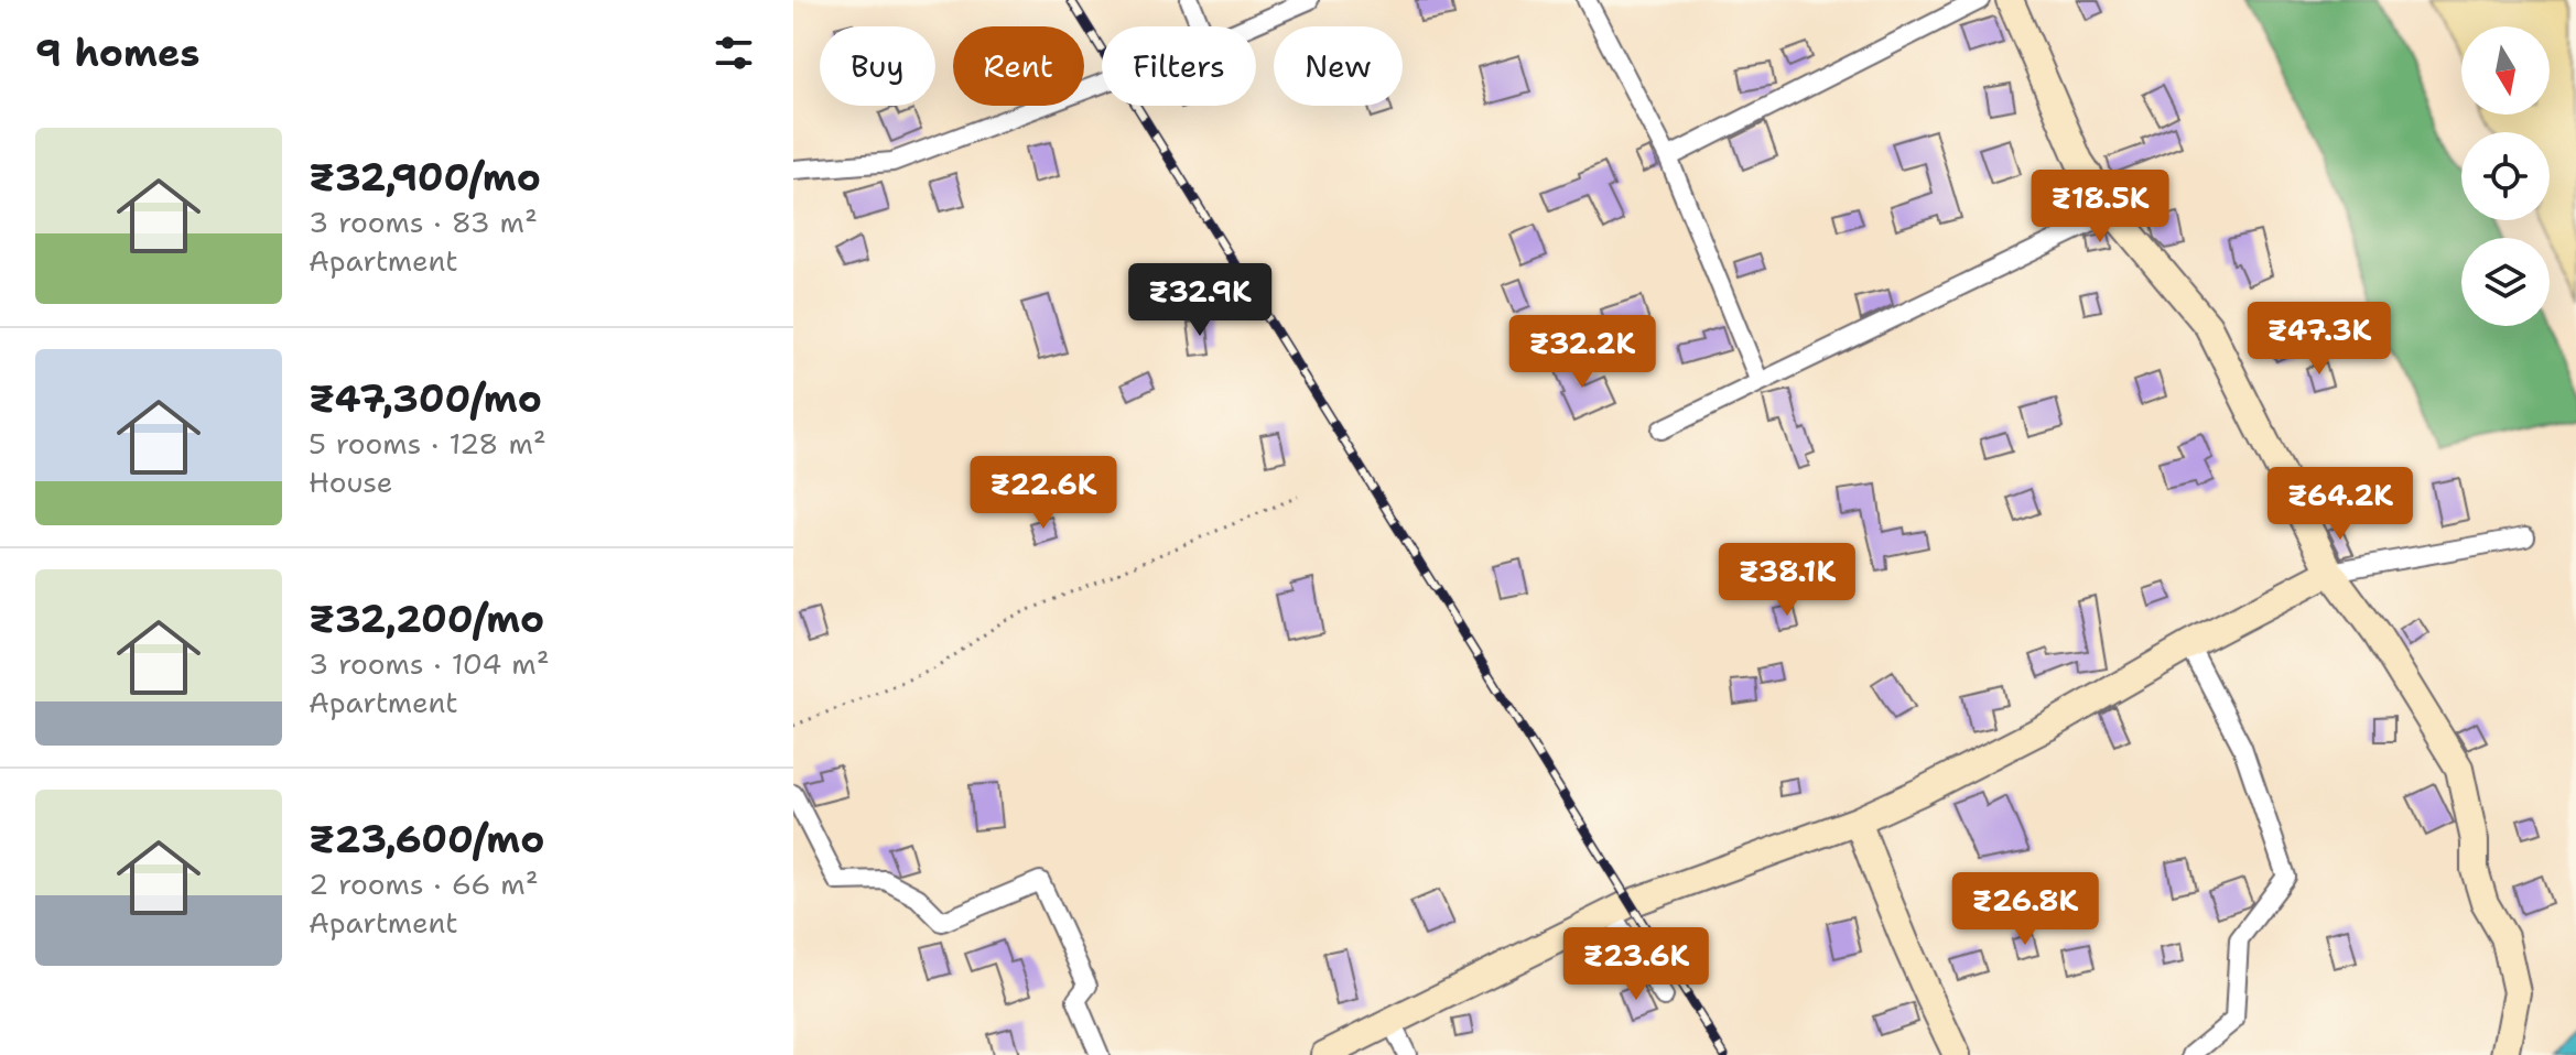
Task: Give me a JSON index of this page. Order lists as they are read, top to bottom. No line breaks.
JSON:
{"north":"bottom","page":{"heading":"9 homes","chip":["Buy","Rent","Filters","New"],"list":[{"name":"₹32,900/mo","note":"3 rooms · 83 m² · Apartment"},{"name":"₹47,300/mo","note":"5 rooms · 128 m² · House"},{"name":"₹32,200/mo","note":"3 rooms · 104 m² · Apartment"},{"name":"₹23,600/mo","note":"2 rooms · 66 m² · Apartment"}],"price":["₹18.5K","₹32.9K","₹47.3K","₹32.2K","₹22.6K","₹64.2K","₹38.1K","₹26.8K","₹23.6K"]}}
